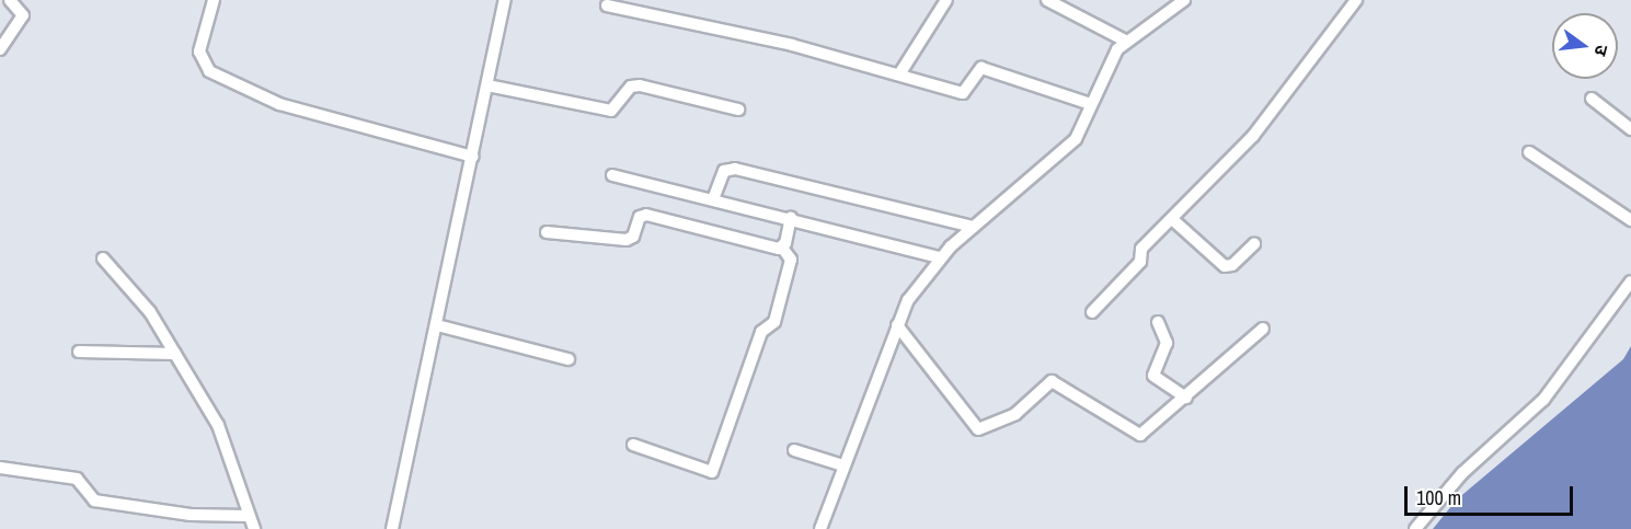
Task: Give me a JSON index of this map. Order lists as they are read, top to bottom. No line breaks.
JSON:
{"scale_bar":"100 m","north":"right"}
